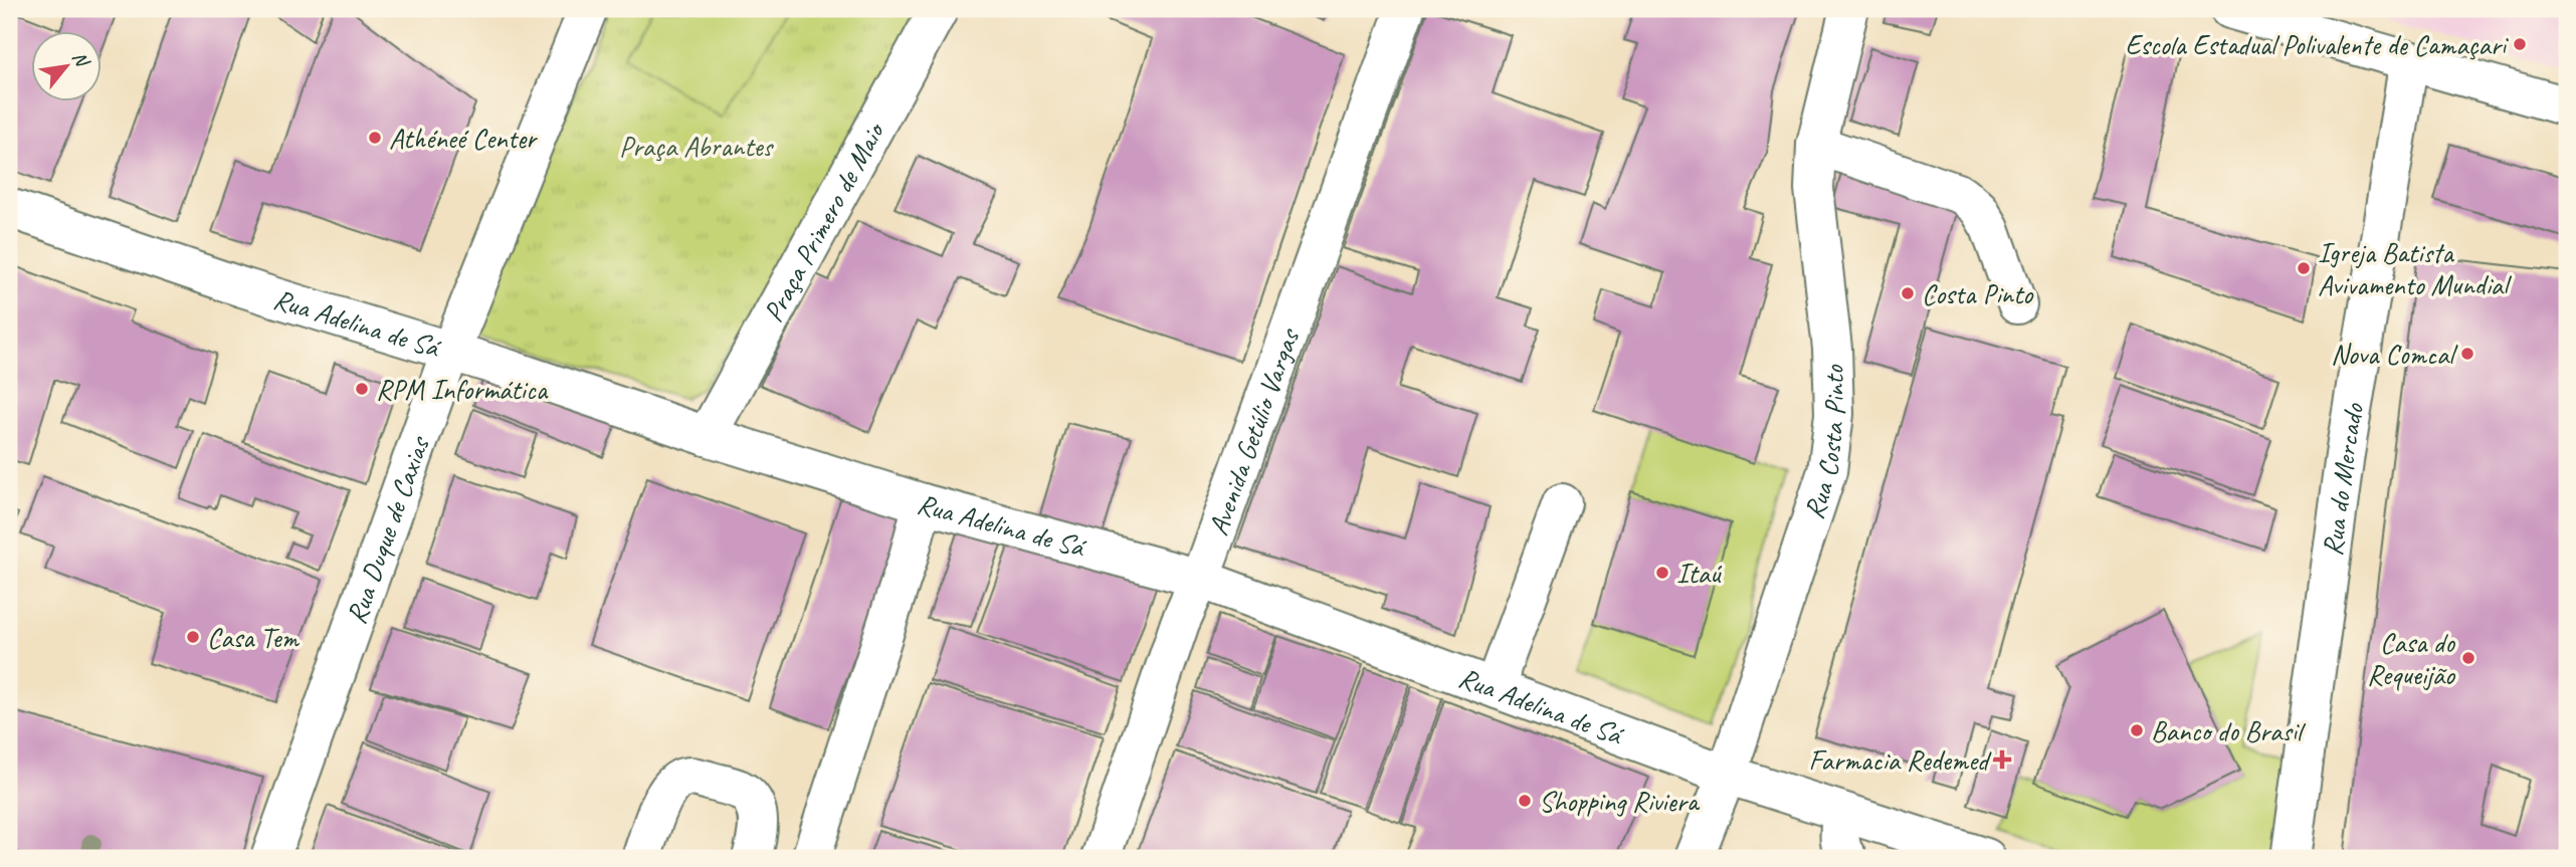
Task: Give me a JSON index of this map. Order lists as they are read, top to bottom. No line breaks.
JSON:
{"streets":{"street":["Praça Primero de Maio","Rua Adelina de Sá","Avenida Getúlio Vargas","Rua Costa Pinto","Rua do Mercado","Rua Duque de Caxias"]},"crossings":[["Praça Primero de Maio","Rua Adelina de Sá"],["Rua Adelina de Sá","Avenida Getúlio Vargas"],["Rua Adelina de Sá","Rua Costa Pinto"],["Rua Adelina de Sá","Rua Duque de Caxias"]],"parks":["Praça Abrantes"],"places":{"other":["Escola Estadual Polivalente de Camaçari","Athéneé Center","Igreja Batista Avivamento Mundial","Costa Pinto","Nova Comcal","RPM Informática","Itaú","Casa Tem","Casa do Requeijão","Banco do Brasil","Shopping Riviera"],"health":["Farmacia Redemed"]},"north":"top right"}
